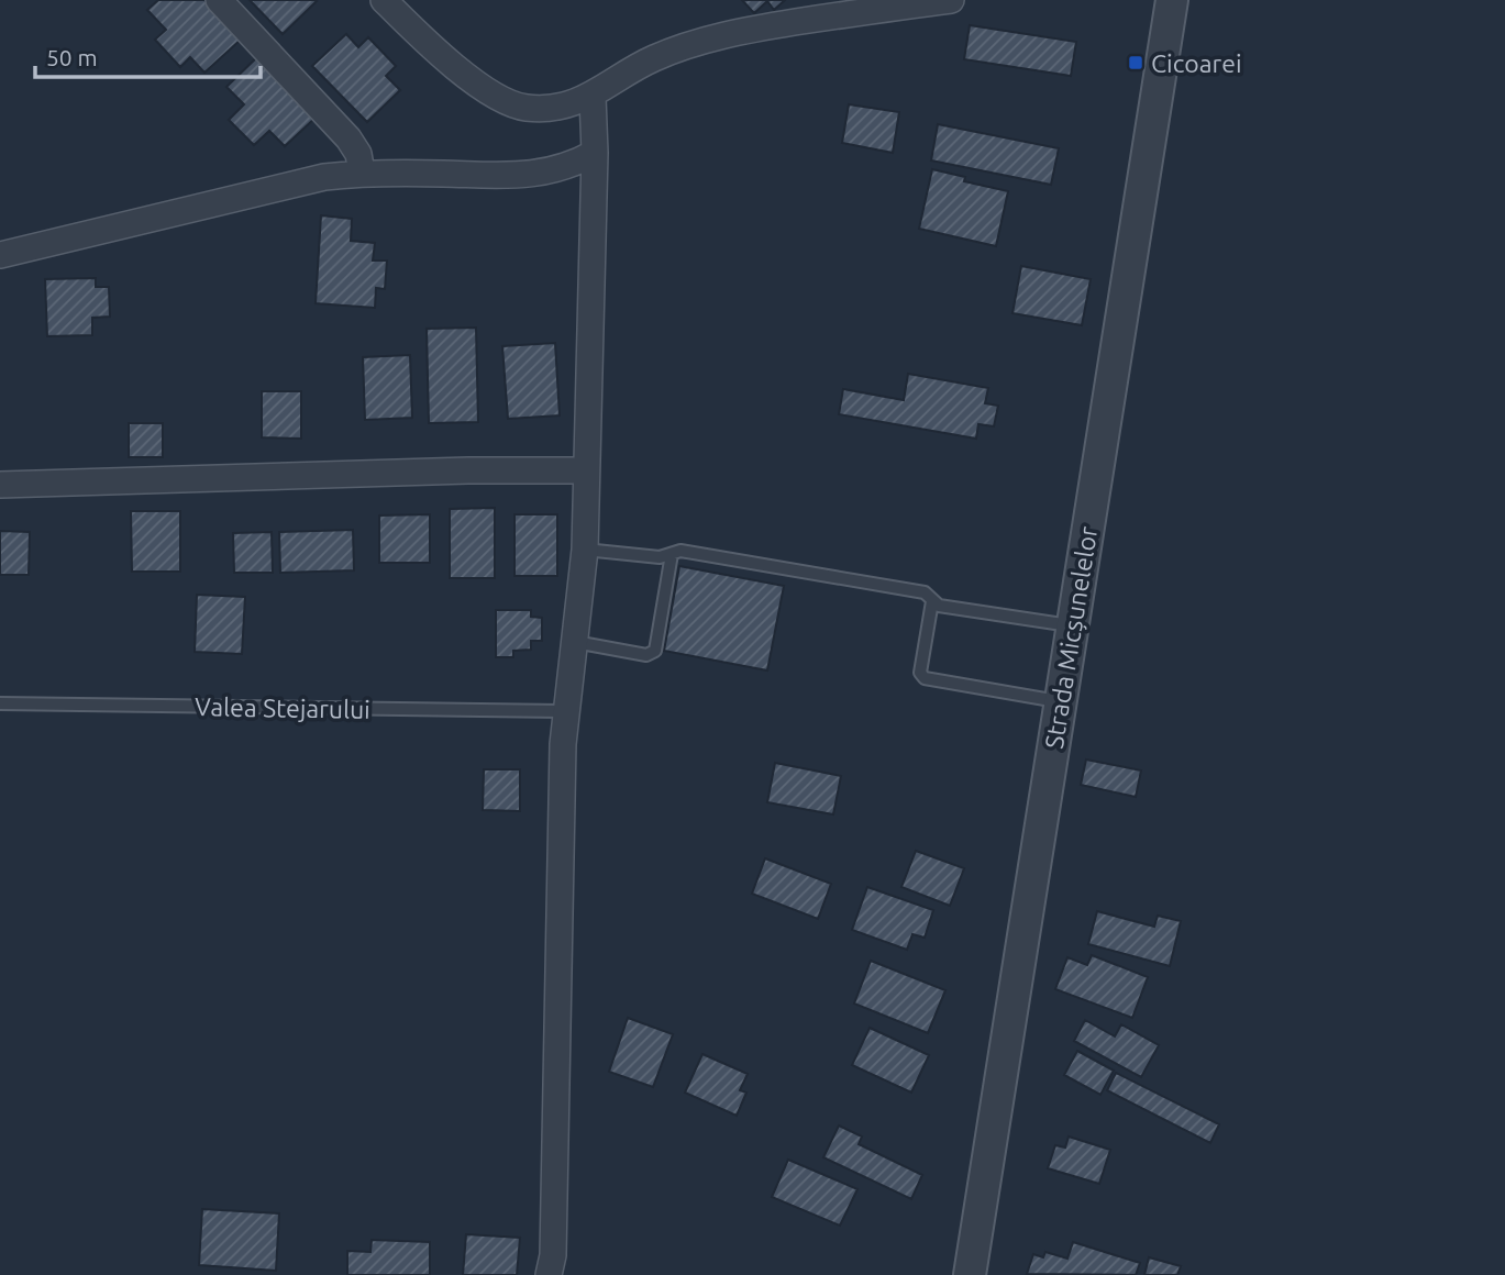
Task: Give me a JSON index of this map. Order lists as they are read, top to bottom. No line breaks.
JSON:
{"streets":{"street":["Strada Micșunelelor"],"lane":["Valea Stejarului"]},"places":{"transit":["Cicoarei"]},"scale_bar":"50 m"}
